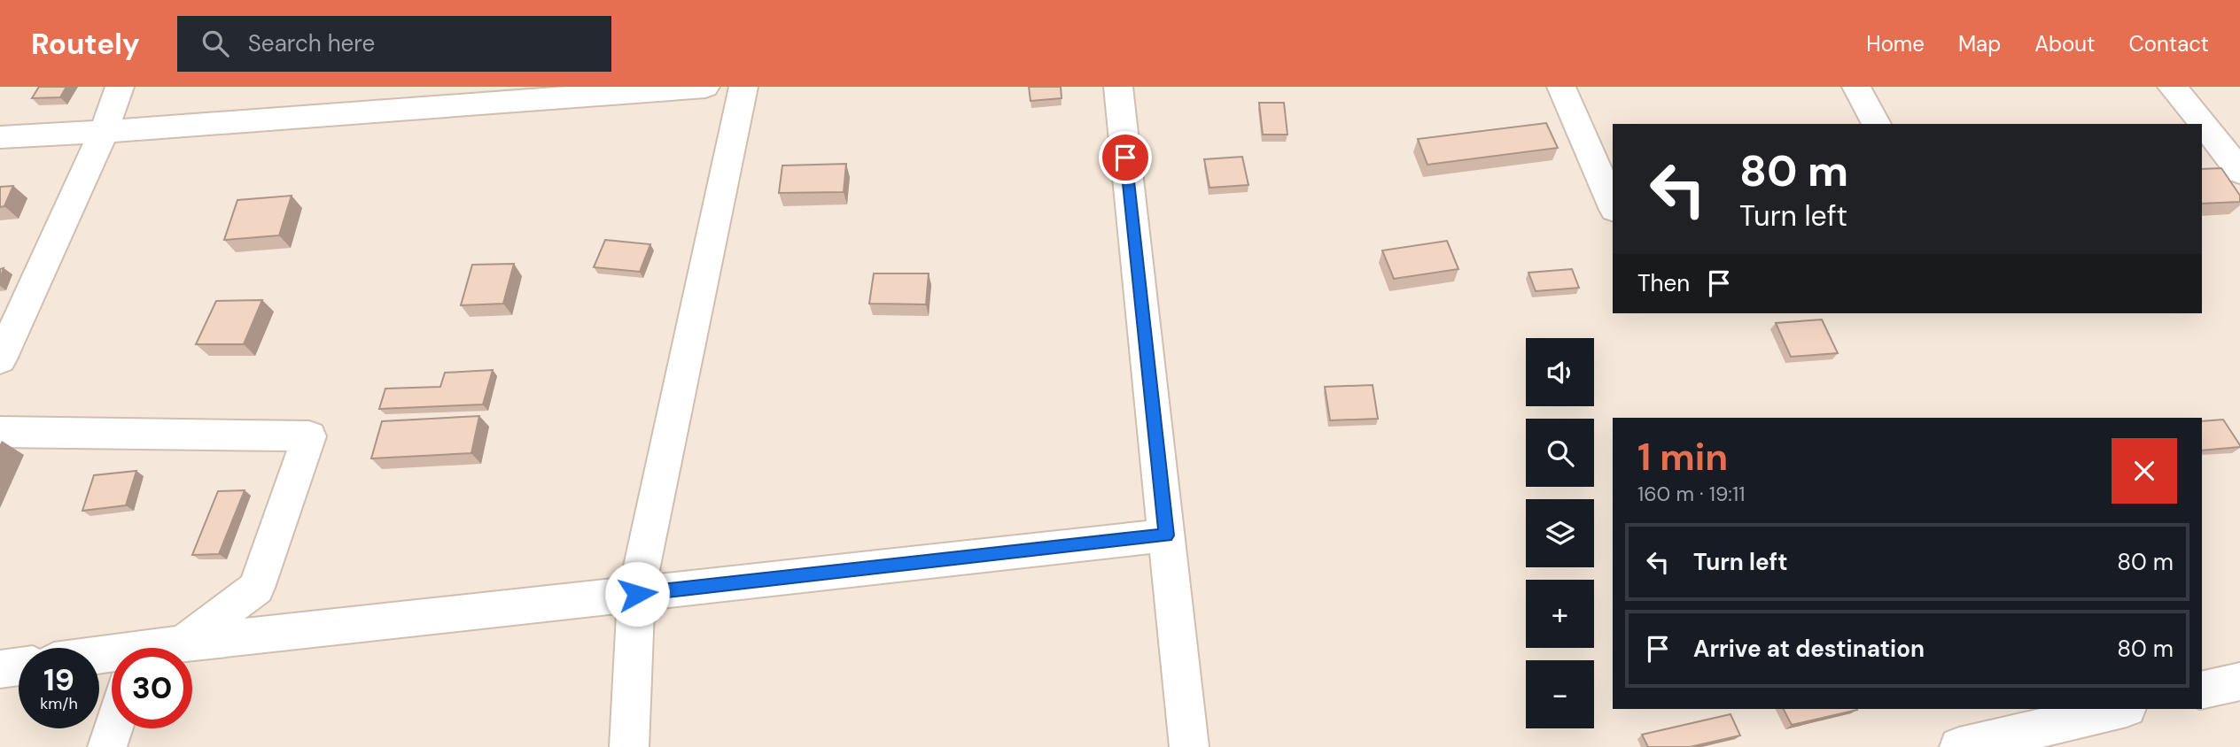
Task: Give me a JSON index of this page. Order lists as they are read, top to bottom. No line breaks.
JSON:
{"page":{"header":"Routely","search":"Search here","nav":["Home","Map","About","Contact"],"turn":["80 m","Turn left"],"then":"Then","map_buttons":["+","−"],"heading":["1 min","160 m · 19:11"],"list":[{"name":"Turn left","value":"80 m"},{"name":"Arrive at destination","value":"80 m"}],"speed":"19 km/h","limit":"30"}}
